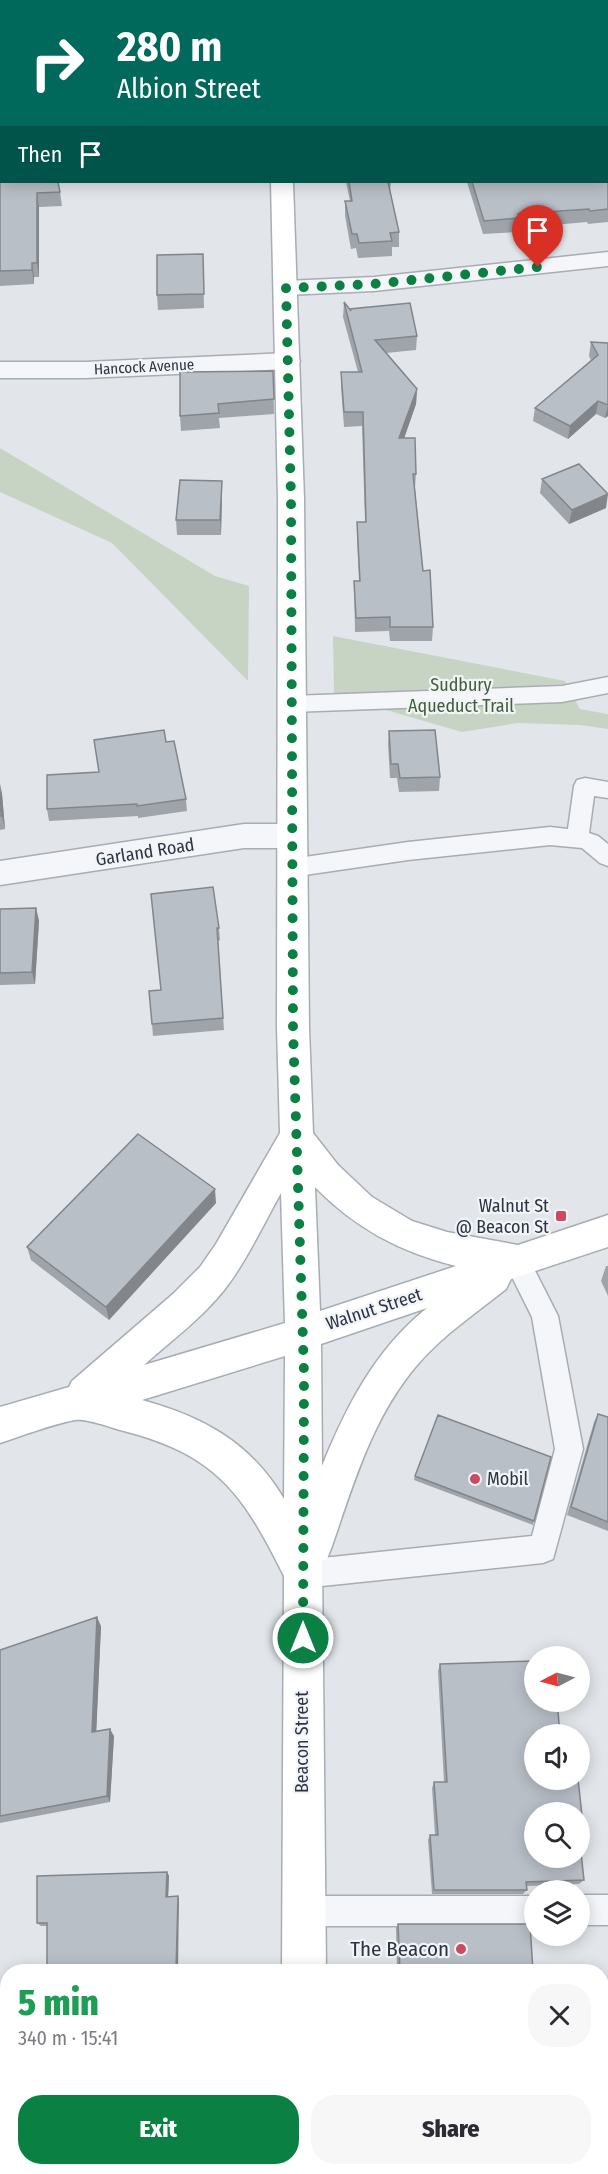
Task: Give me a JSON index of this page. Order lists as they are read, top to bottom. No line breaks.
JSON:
{"streets":{"main road":["Walnut Street","Beacon Street"],"street":["Hancock Avenue","Garland Road"]},"crossings":[["Hancock Avenue","Beacon Street"],["Garland Road","Beacon Street"],["Walnut Street","Beacon Street"]],"parks":["Sudbury Aqueduct Trail"],"places":{"transit":["Walnut St @ Beacon St"],"other":["Mobil","The Beacon"]},"north":"left","page":{"turn":["280 m","Albion Street"],"then":"Then","heading":["5 min","340 m · 15:41"],"buttons":["Exit","Share"]}}
